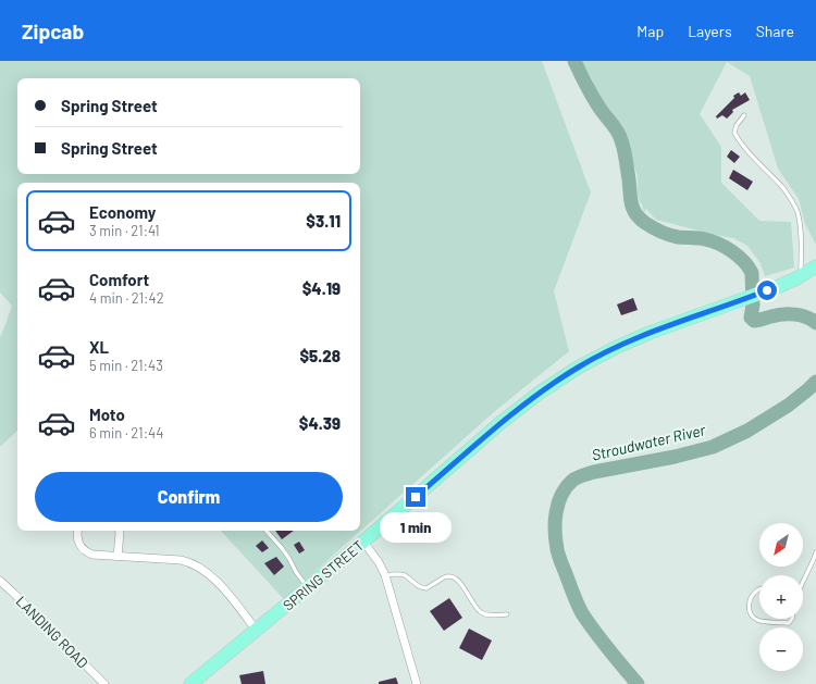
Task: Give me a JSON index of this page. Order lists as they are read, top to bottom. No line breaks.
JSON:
{"streets":{"main road":["SPRING STREET"],"street":["LANDING ROAD"]},"water":["Stroudwater River"],"north":"bottom left","page":{"header":"Zipcab","nav":["Map","Layers","Share"],"banner":["Spring Street","Spring Street"],"list":[{"name":"Economy","note":"3 min · 21:41","value":"$3.11"},{"name":"Comfort","note":"4 min · 21:42","value":"$4.19"},{"name":"XL","note":"5 min · 21:43","value":"$5.28"},{"name":"Moto","note":"6 min · 21:44","value":"$4.39"}],"buttons":"Confirm","bubble":"1 min","map_buttons":["+","−"]}}
